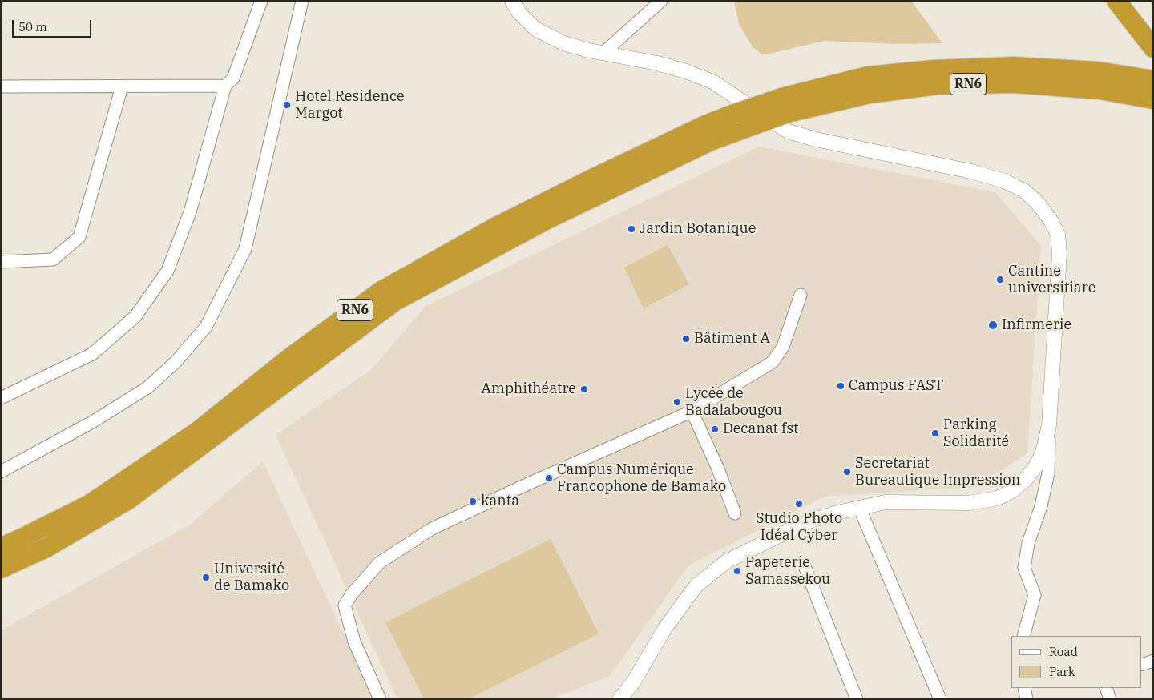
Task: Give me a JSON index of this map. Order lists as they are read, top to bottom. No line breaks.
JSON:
{"streets":{"highway":["RN6"]},"places":["Hotel Residence Margot","Jardin Botanique","Cantine universitiare","Infirmerie","Bâtiment A","Campus FAST","Amphithéatre","Lycée de Badalabougou","Decanat fst","Parking Solidarité","Secretariat Bureautique Impression","Campus Numérique Francophone de Bamako","kanta","Studio Photo Idéal Cyber","Papeterie Samassekou","Université de Bamako"],"legend":["Road","Park"],"scale_bar":"50 m"}
